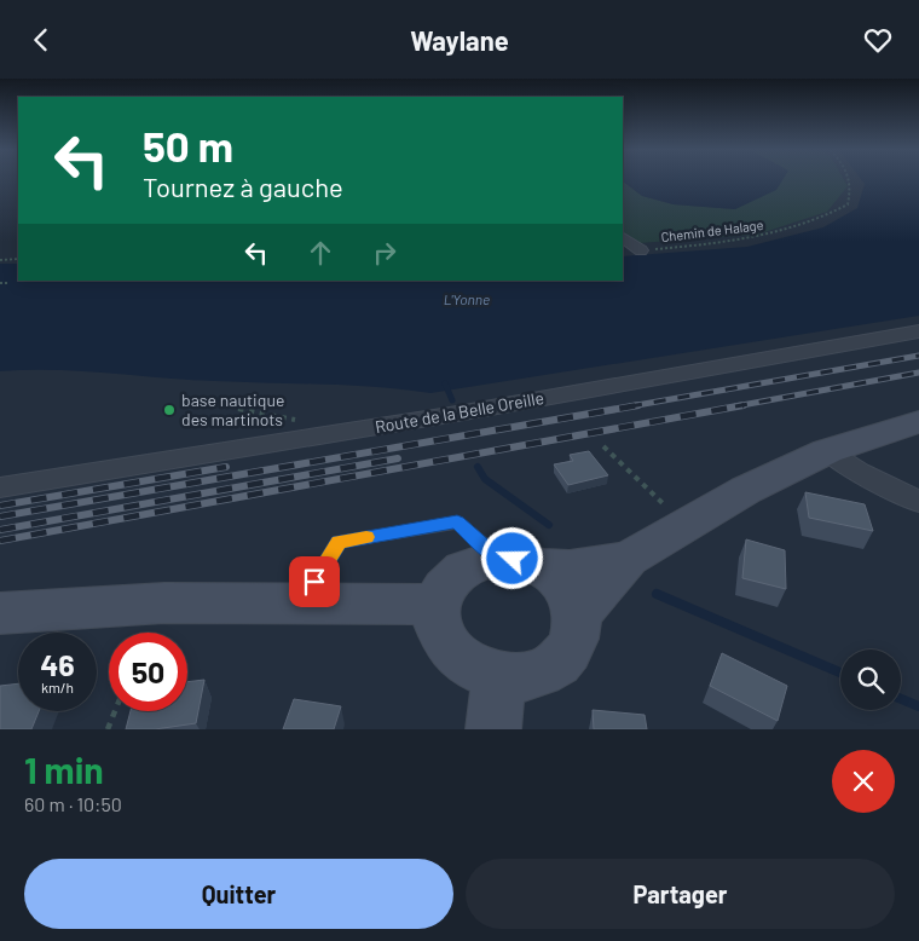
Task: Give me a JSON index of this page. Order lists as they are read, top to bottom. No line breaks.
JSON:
{"streets":{"street":["Route de la Belle Oreille"],"path":["Chemin de Halage"]},"water":["L'Yonne"],"places":["base nautique des martinots"],"page":{"header":"Waylane","turn":["50 m","Tournez à gauche"],"speed":"46 km/h","limit":"50","heading":["1 min","60 m · 10:50"],"buttons":["Quitter","Partager"]}}
